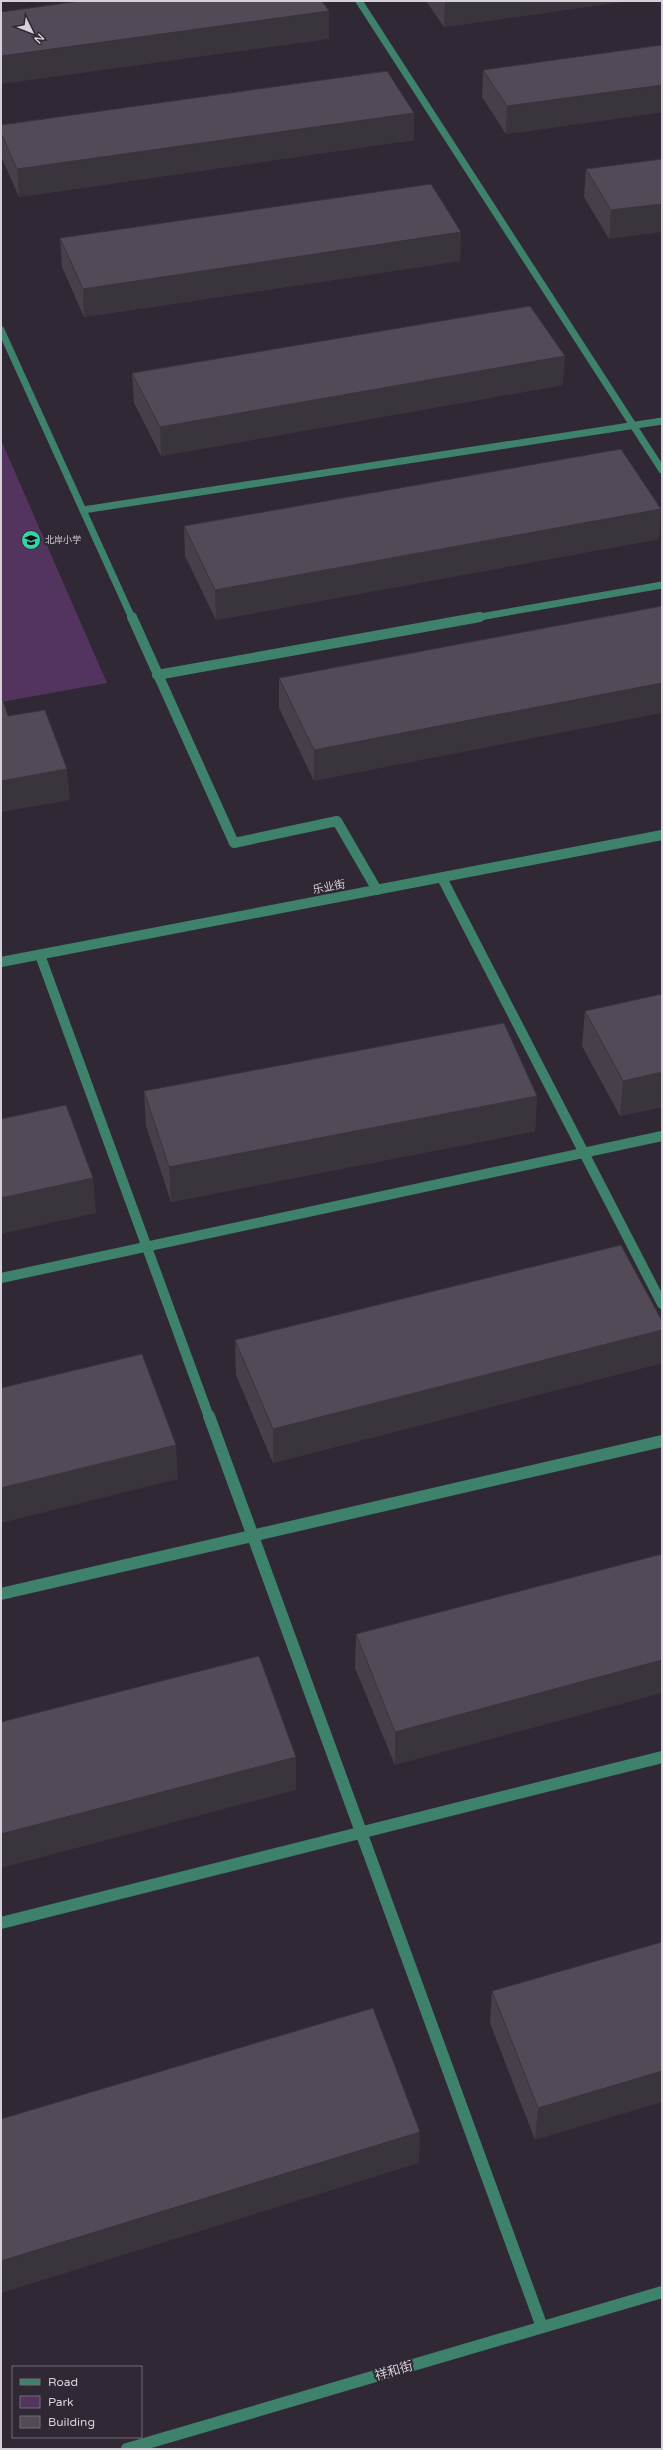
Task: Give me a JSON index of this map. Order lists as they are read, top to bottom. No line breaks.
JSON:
{"streets":{"street":["乐业街","祥和街"]},"places":{"school or university":["北岸小学"]},"legend":["Road","Park","Building"],"north":"bottom right"}
